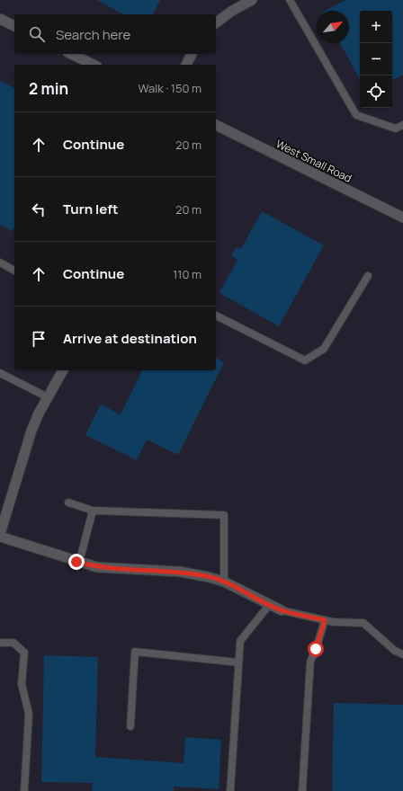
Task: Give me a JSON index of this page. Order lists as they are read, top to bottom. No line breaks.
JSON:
{"streets":{"street":["West Small Road"]},"north":"top right","page":{"map_buttons":["+","−"],"search":"Search here","heading":["2 min","Walk · 150 m"],"list":[["Continue","20 m"],["Turn left","20 m"],["Continue","110 m"],"Arrive at destination"]}}
